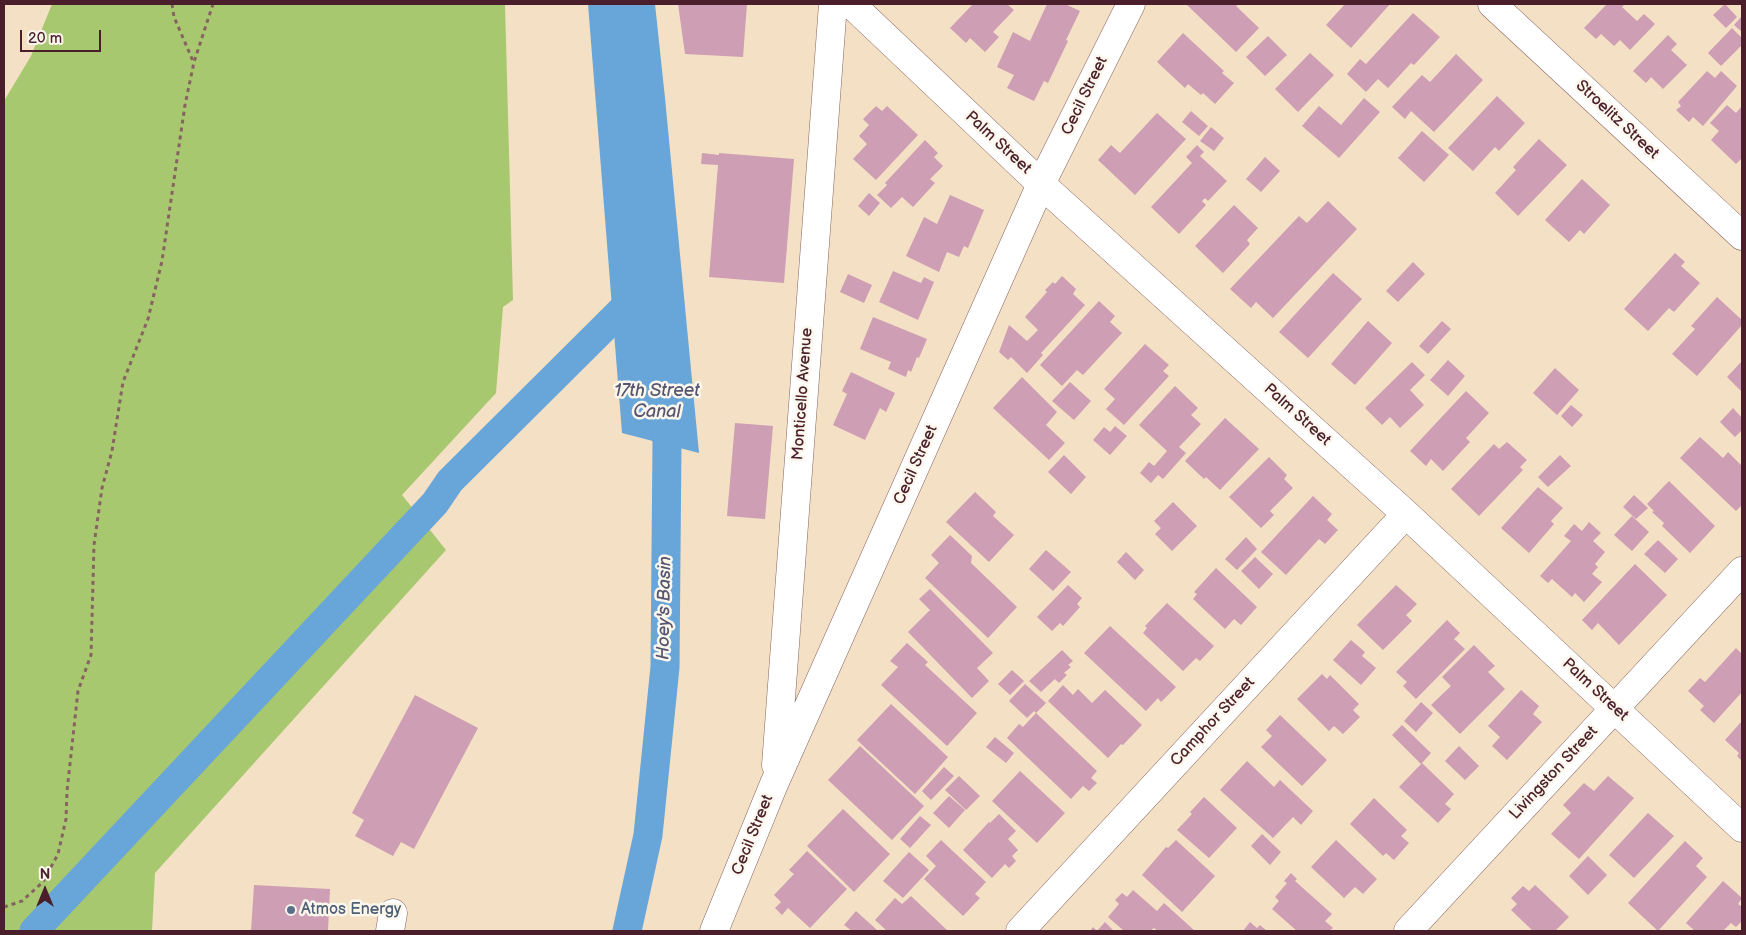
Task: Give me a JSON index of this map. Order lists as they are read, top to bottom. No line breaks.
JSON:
{"streets":{"street":["Cecil Street","Stroelitz Street","Palm Street","Monticello Avenue","Camphor Street","Livingston Street"]},"crossings":[["Cecil Street","Palm Street"],["Cecil Street","Monticello Avenue"],["Palm Street","Camphor Street"],["Palm Street","Livingston Street"]],"water":["17th Street Canal","Hoey's Basin"],"places":["Atmos Energy"],"scale_bar":"20 m","north":"top"}
